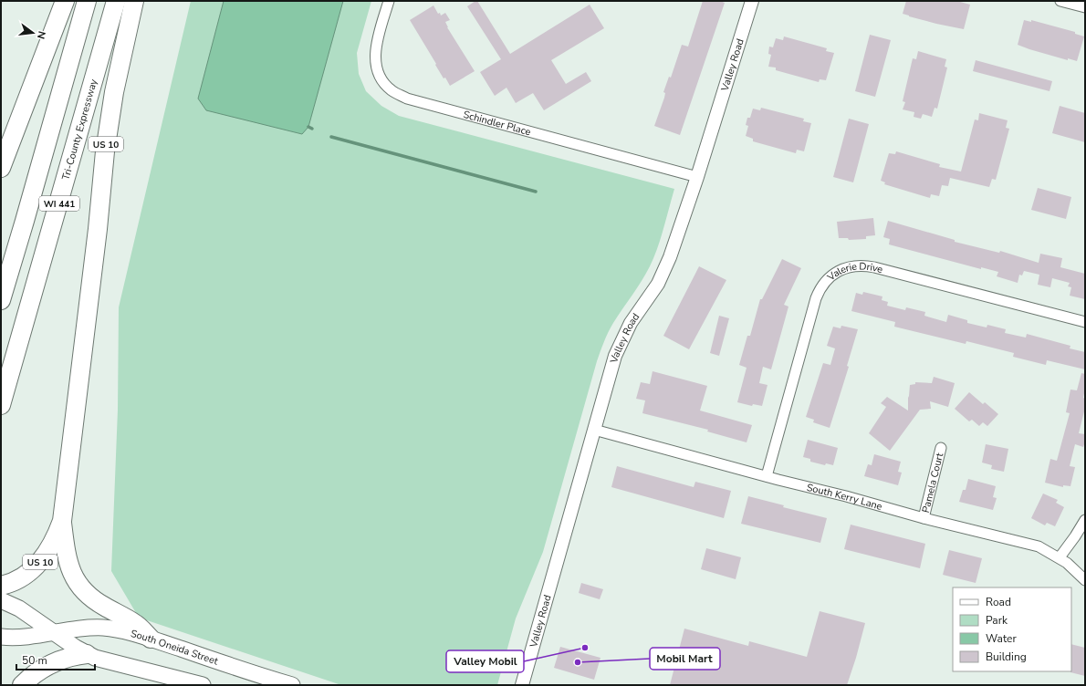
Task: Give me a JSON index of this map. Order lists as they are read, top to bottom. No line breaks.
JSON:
{"streets":{"highway":["Tri-County Expressway","US 10","WI 441"],"main road":["South Oneida Street"],"street":["Valley Road","Schindler Place","Valerie Drive","Pamela Court","South Kerry Lane"]},"crossings":[["Valley Road","Schindler Place"],["Valley Road","South Kerry Lane"],["Valerie Drive","South Kerry Lane"],["Pamela Court","South Kerry Lane"]],"places":["Valley Mobil","Mobil Mart"],"legend":["Road","Park","Water","Building"],"scale_bar":"50 m","north":"right"}
